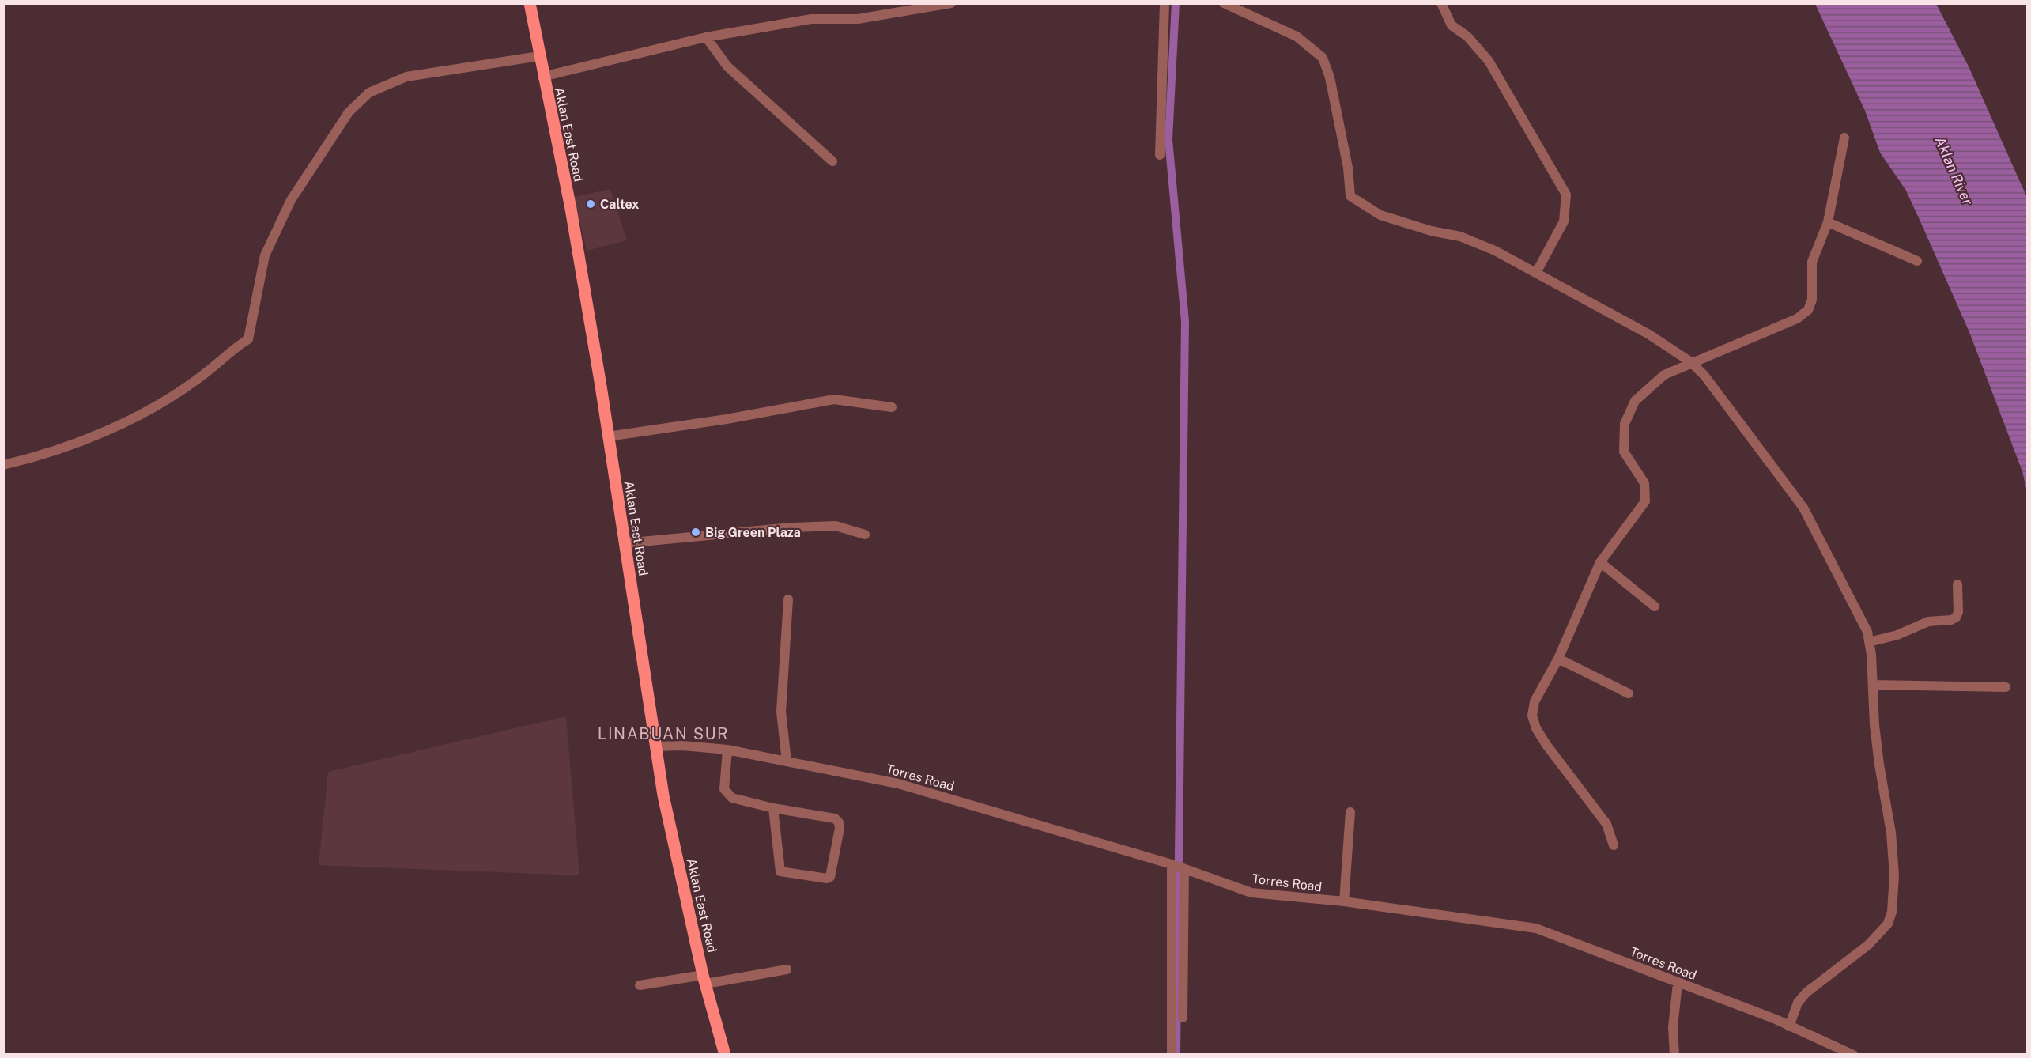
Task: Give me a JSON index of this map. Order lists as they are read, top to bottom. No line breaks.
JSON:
{"streets":{"main road":["Aklan East Road"],"street":["Torres Road"]},"crossings":[["Aklan East Road","Torres Road"]],"districts":["LINABUAN SUR"],"water":["Aklan River"],"places":["Caltex","Big Green Plaza"]}
